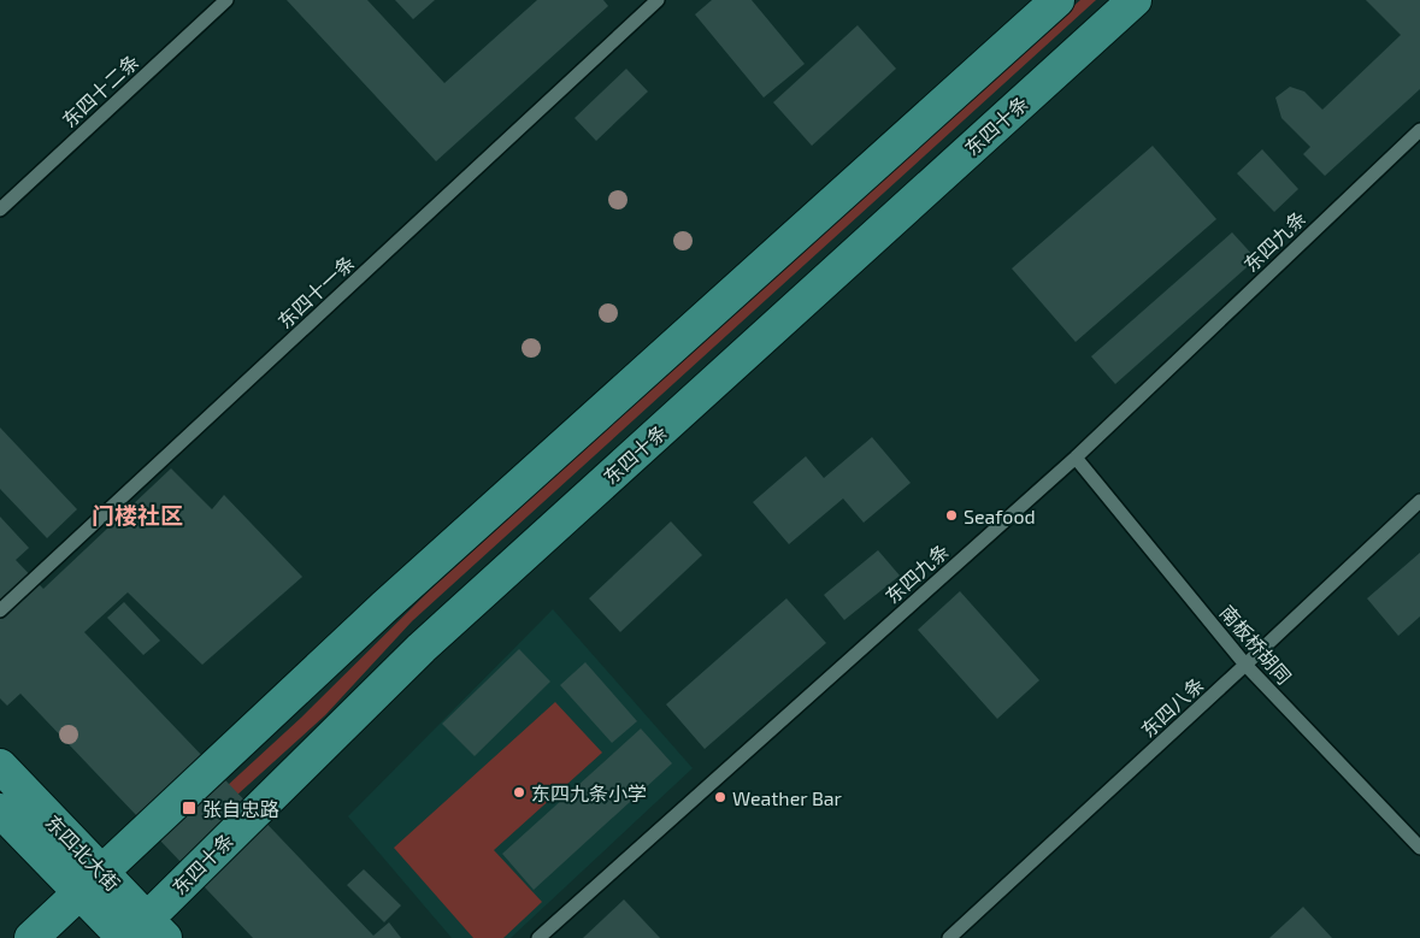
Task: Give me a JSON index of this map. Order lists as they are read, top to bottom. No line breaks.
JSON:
{"streets":{"main road":["东四十条","东四北大街"],"lane":["东四十二条","东四九条","东四十一条","南板桥胡同","东四八条"]},"crossings":[["东四十条","东四北大街"],["东四九条","南板桥胡同"],["南板桥胡同","东四八条"]],"districts":["门楼社区"],"places":{"other":["Seafood","东四九条小学","Weather Bar"],"transit":["张自忠路"]}}
